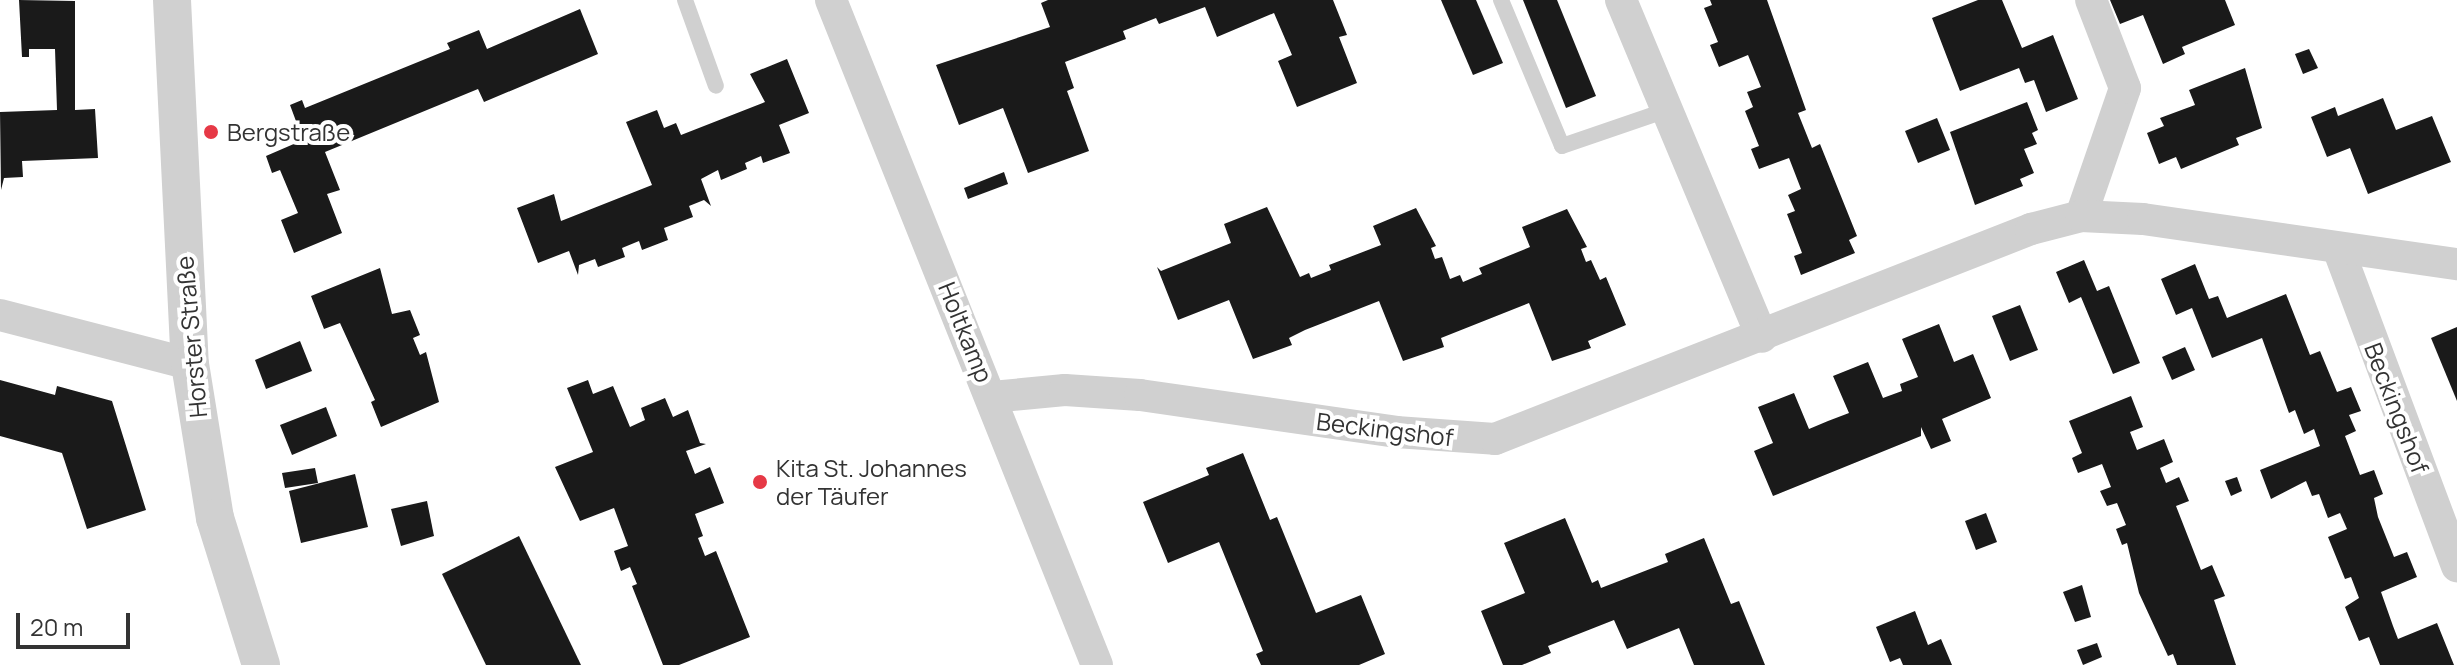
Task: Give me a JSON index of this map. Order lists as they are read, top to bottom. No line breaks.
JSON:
{"streets":{"street":["Holtkamp","Horster Straße","Beckingshof"]},"crossings":[["Holtkamp","Beckingshof"]],"places":["Bergstraße","Kita St. Johannes der Täufer"],"scale_bar":"20 m"}
